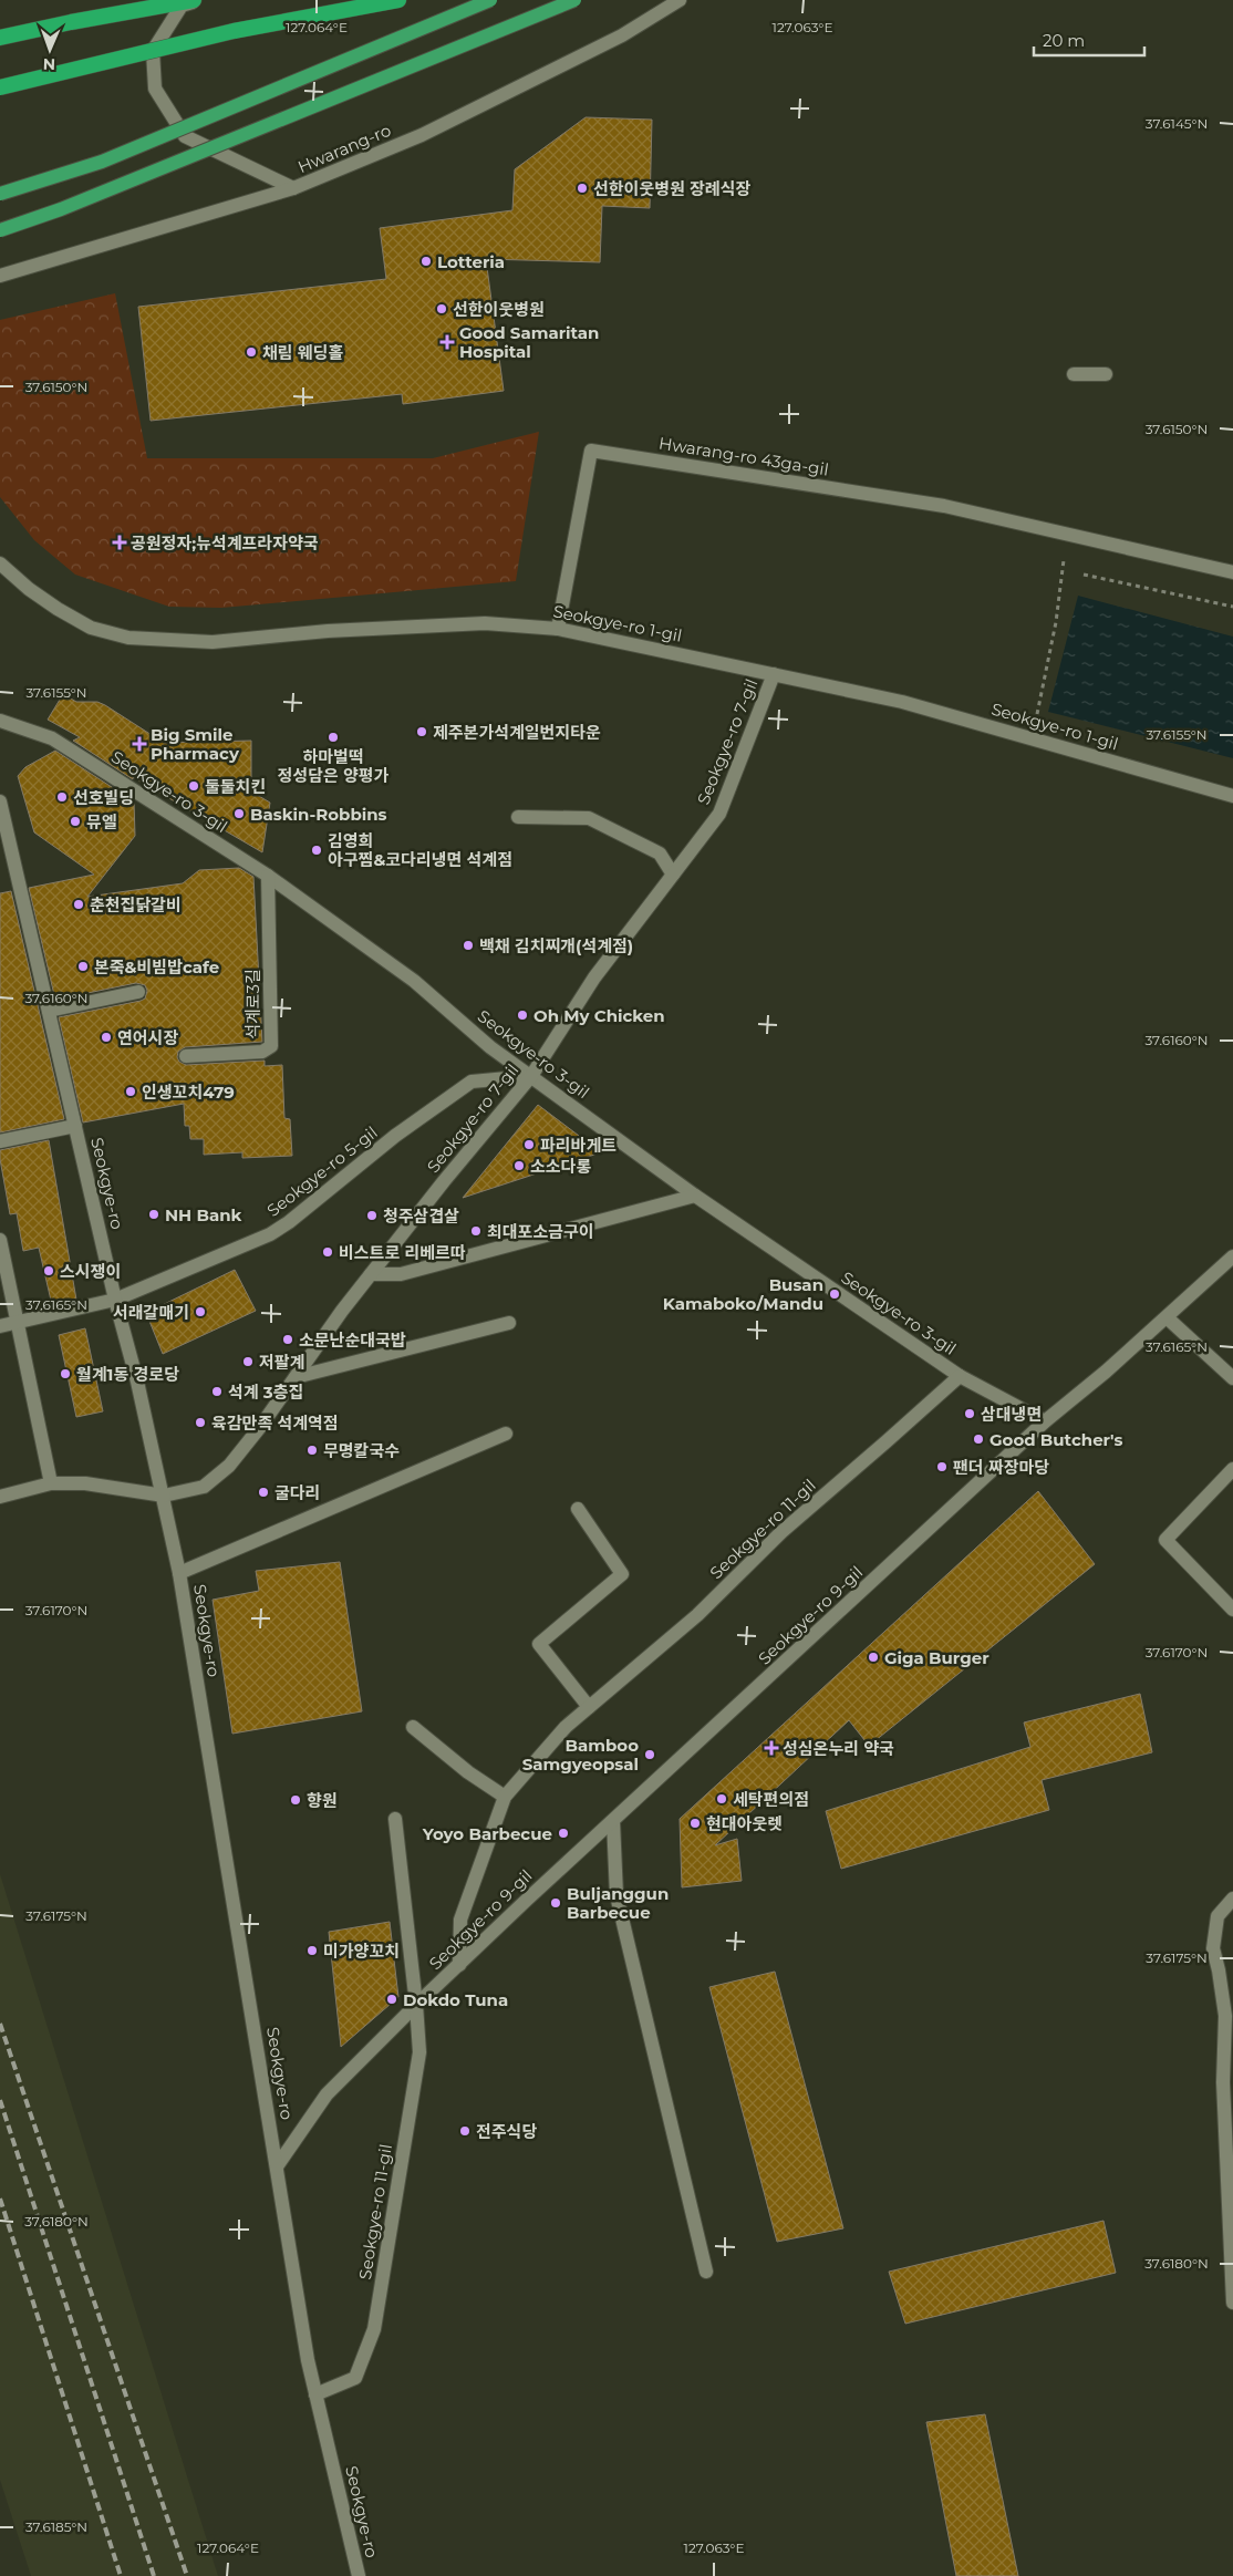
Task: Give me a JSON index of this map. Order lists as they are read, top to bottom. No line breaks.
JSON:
{"streets":{"street":["Hwarang-ro","Hwarang-ro 43ga-gil","Seokgye-ro 1-gil","Seokgye-ro 7-gil","Seokgye-ro 3-gil","석계로3길","Seokgye-ro 5-gil","Seokgye-ro","Seokgye-ro 11-gil","Seokgye-ro 9-gil"]},"crossings":[["Hwarang-ro 43ga-gil","Seokgye-ro 1-gil"],["Seokgye-ro 1-gil","Seokgye-ro 7-gil"],["Seokgye-ro 7-gil","Seokgye-ro 3-gil"],["Seokgye-ro 7-gil","Seokgye-ro 5-gil"],["Seokgye-ro 7-gil","Seokgye-ro"],["Seokgye-ro 3-gil","석계로3길"],["Seokgye-ro 3-gil","Seokgye-ro 5-gil"],["Seokgye-ro 3-gil","Seokgye-ro 11-gil"],["Seokgye-ro 3-gil","Seokgye-ro 9-gil"],["Seokgye-ro 5-gil","Seokgye-ro"],["Seokgye-ro","Seokgye-ro 11-gil"],["Seokgye-ro","Seokgye-ro 9-gil"],["Seokgye-ro 11-gil","Seokgye-ro 9-gil"]],"places":{"other":["선한이웃병원 장례식장","Lotteria","선한이웃병원","채림 웨딩홀","제주본가석계일번지타운","하마벌떡 정성담은 양평가","둘둘치킨","선호빌딩","Baskin-Robbins","뮤엘","김영희 아구찜&코다리냉면 석계점","춘천집닭갈비","백채 김치찌개(석계점)","본죽&비빔밥cafe","Oh My Chicken","연어시장","인생꼬치479","파리바게트","소소다롱","NH Bank","청주삼겹살","최대포소금구이","비스트로 리베르따","스시쟁이","Busan Kamaboko/Mandu","서래갈매기","소문난순대국밥","저팔계","월계1동 경로당","석계 3층집","삼대냉면","육감만족 석계역점","Good Butcher's","무명칼국수","팬더 짜장마당","굴다리","Giga Burger","Bamboo Samgyeopsal","세탁편의점","향원","현대아웃렛","Yoyo Barbecue","Buljanggun Barbecue","미가양꼬치","Dokdo Tuna","전주식당"],"health":["Good Samaritan Hospital","공원정자;뉴석계프라자약국","Big Smile Pharmacy","성심온누리 약국"]},"scale_bar":"20 m","north":"bottom","coordinates":["127.064°E","127.063°E","37.6145°N","37.6150°N","37.6155°N","37.6160°N","37.6165°N","37.6170°N","37.6175°N","37.6180°N","37.6185°N"]}
